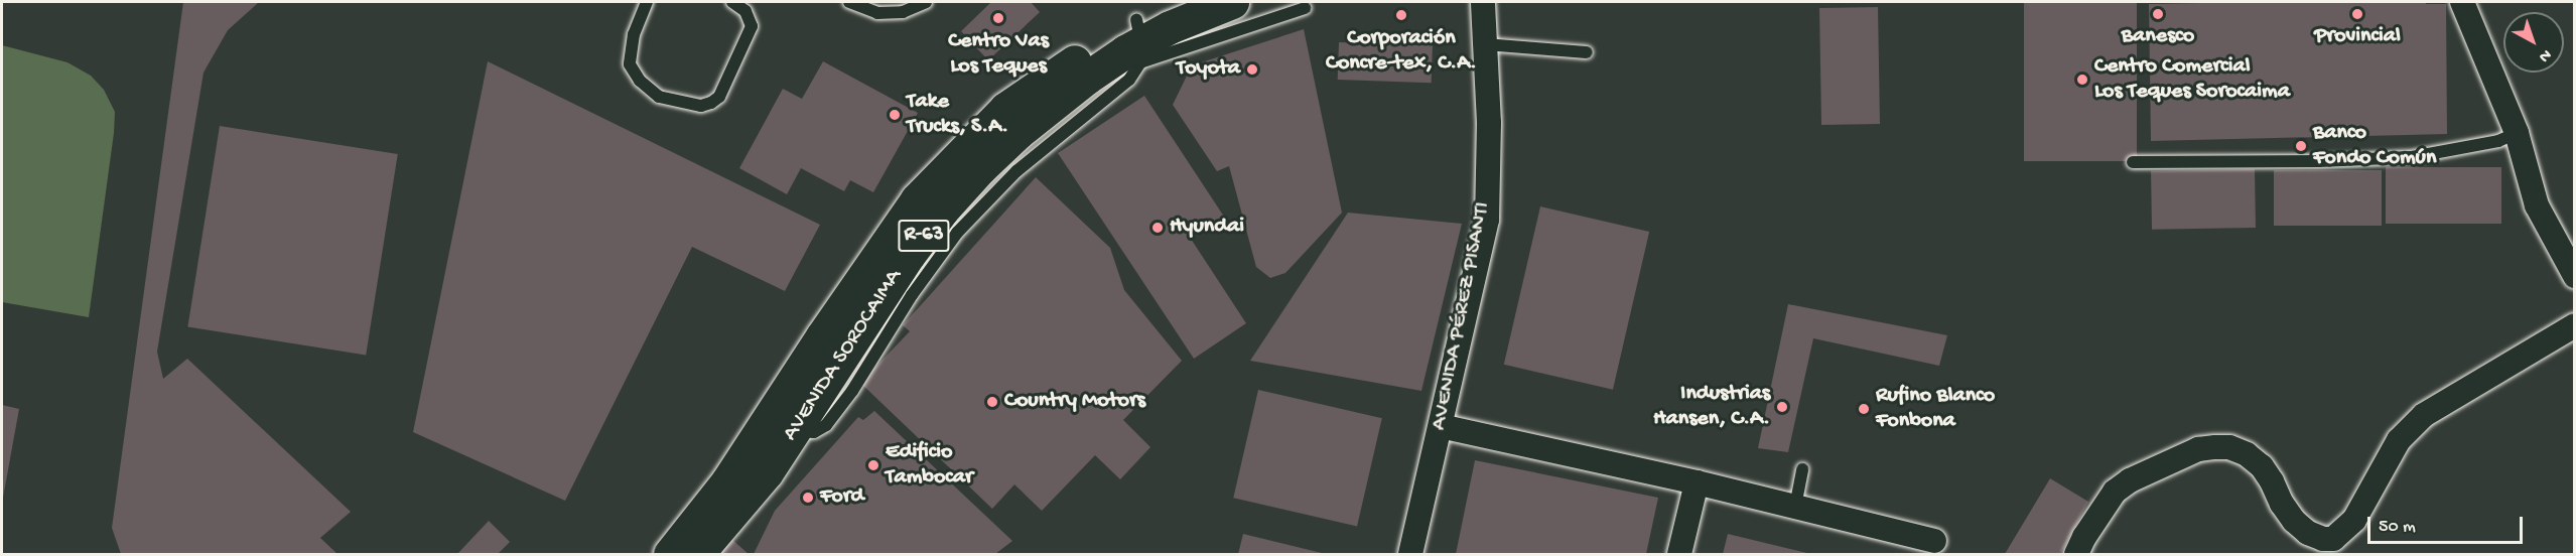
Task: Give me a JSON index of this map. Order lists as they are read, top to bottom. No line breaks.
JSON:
{"streets":{"main road":["R-63","AVENIDA SOROCAIMA"],"street":["AVENIDA PÉREZ PISANTI"]},"places":["Banesco","Provincial","Corporación Concre-tex, C.A.","Centro Vas Los Teques","Toyota","Centro Comercial Los Teques Sorocaima","Take Trucks, S.A.","Banco Fondo Común","Hyundai","Country Motors","Industrias Hansen, C.A.","Rufino Blanco Fonbona","Edificio Tambocar","Ford"],"scale_bar":"50 m","north":"bottom right"}
